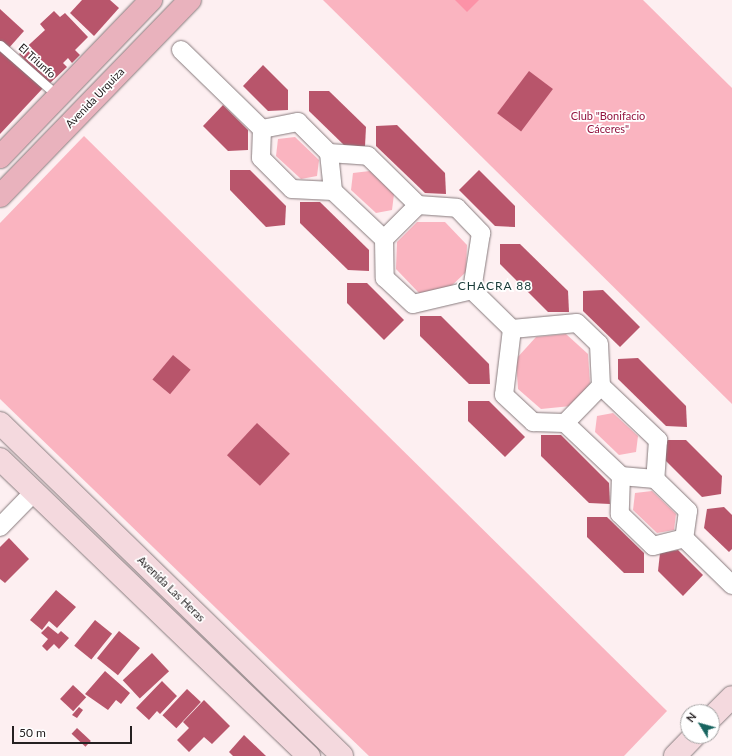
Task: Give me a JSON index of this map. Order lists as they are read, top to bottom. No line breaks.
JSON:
{"streets":{"main road":["Avenida Urquiza","Avenida Las Heras"],"lane":["El Triunfo"]},"districts":["CHACRA 88"],"parks":["Club \"Bonifacio Cáceres\""],"scale_bar":"50 m","north":"top left"}
